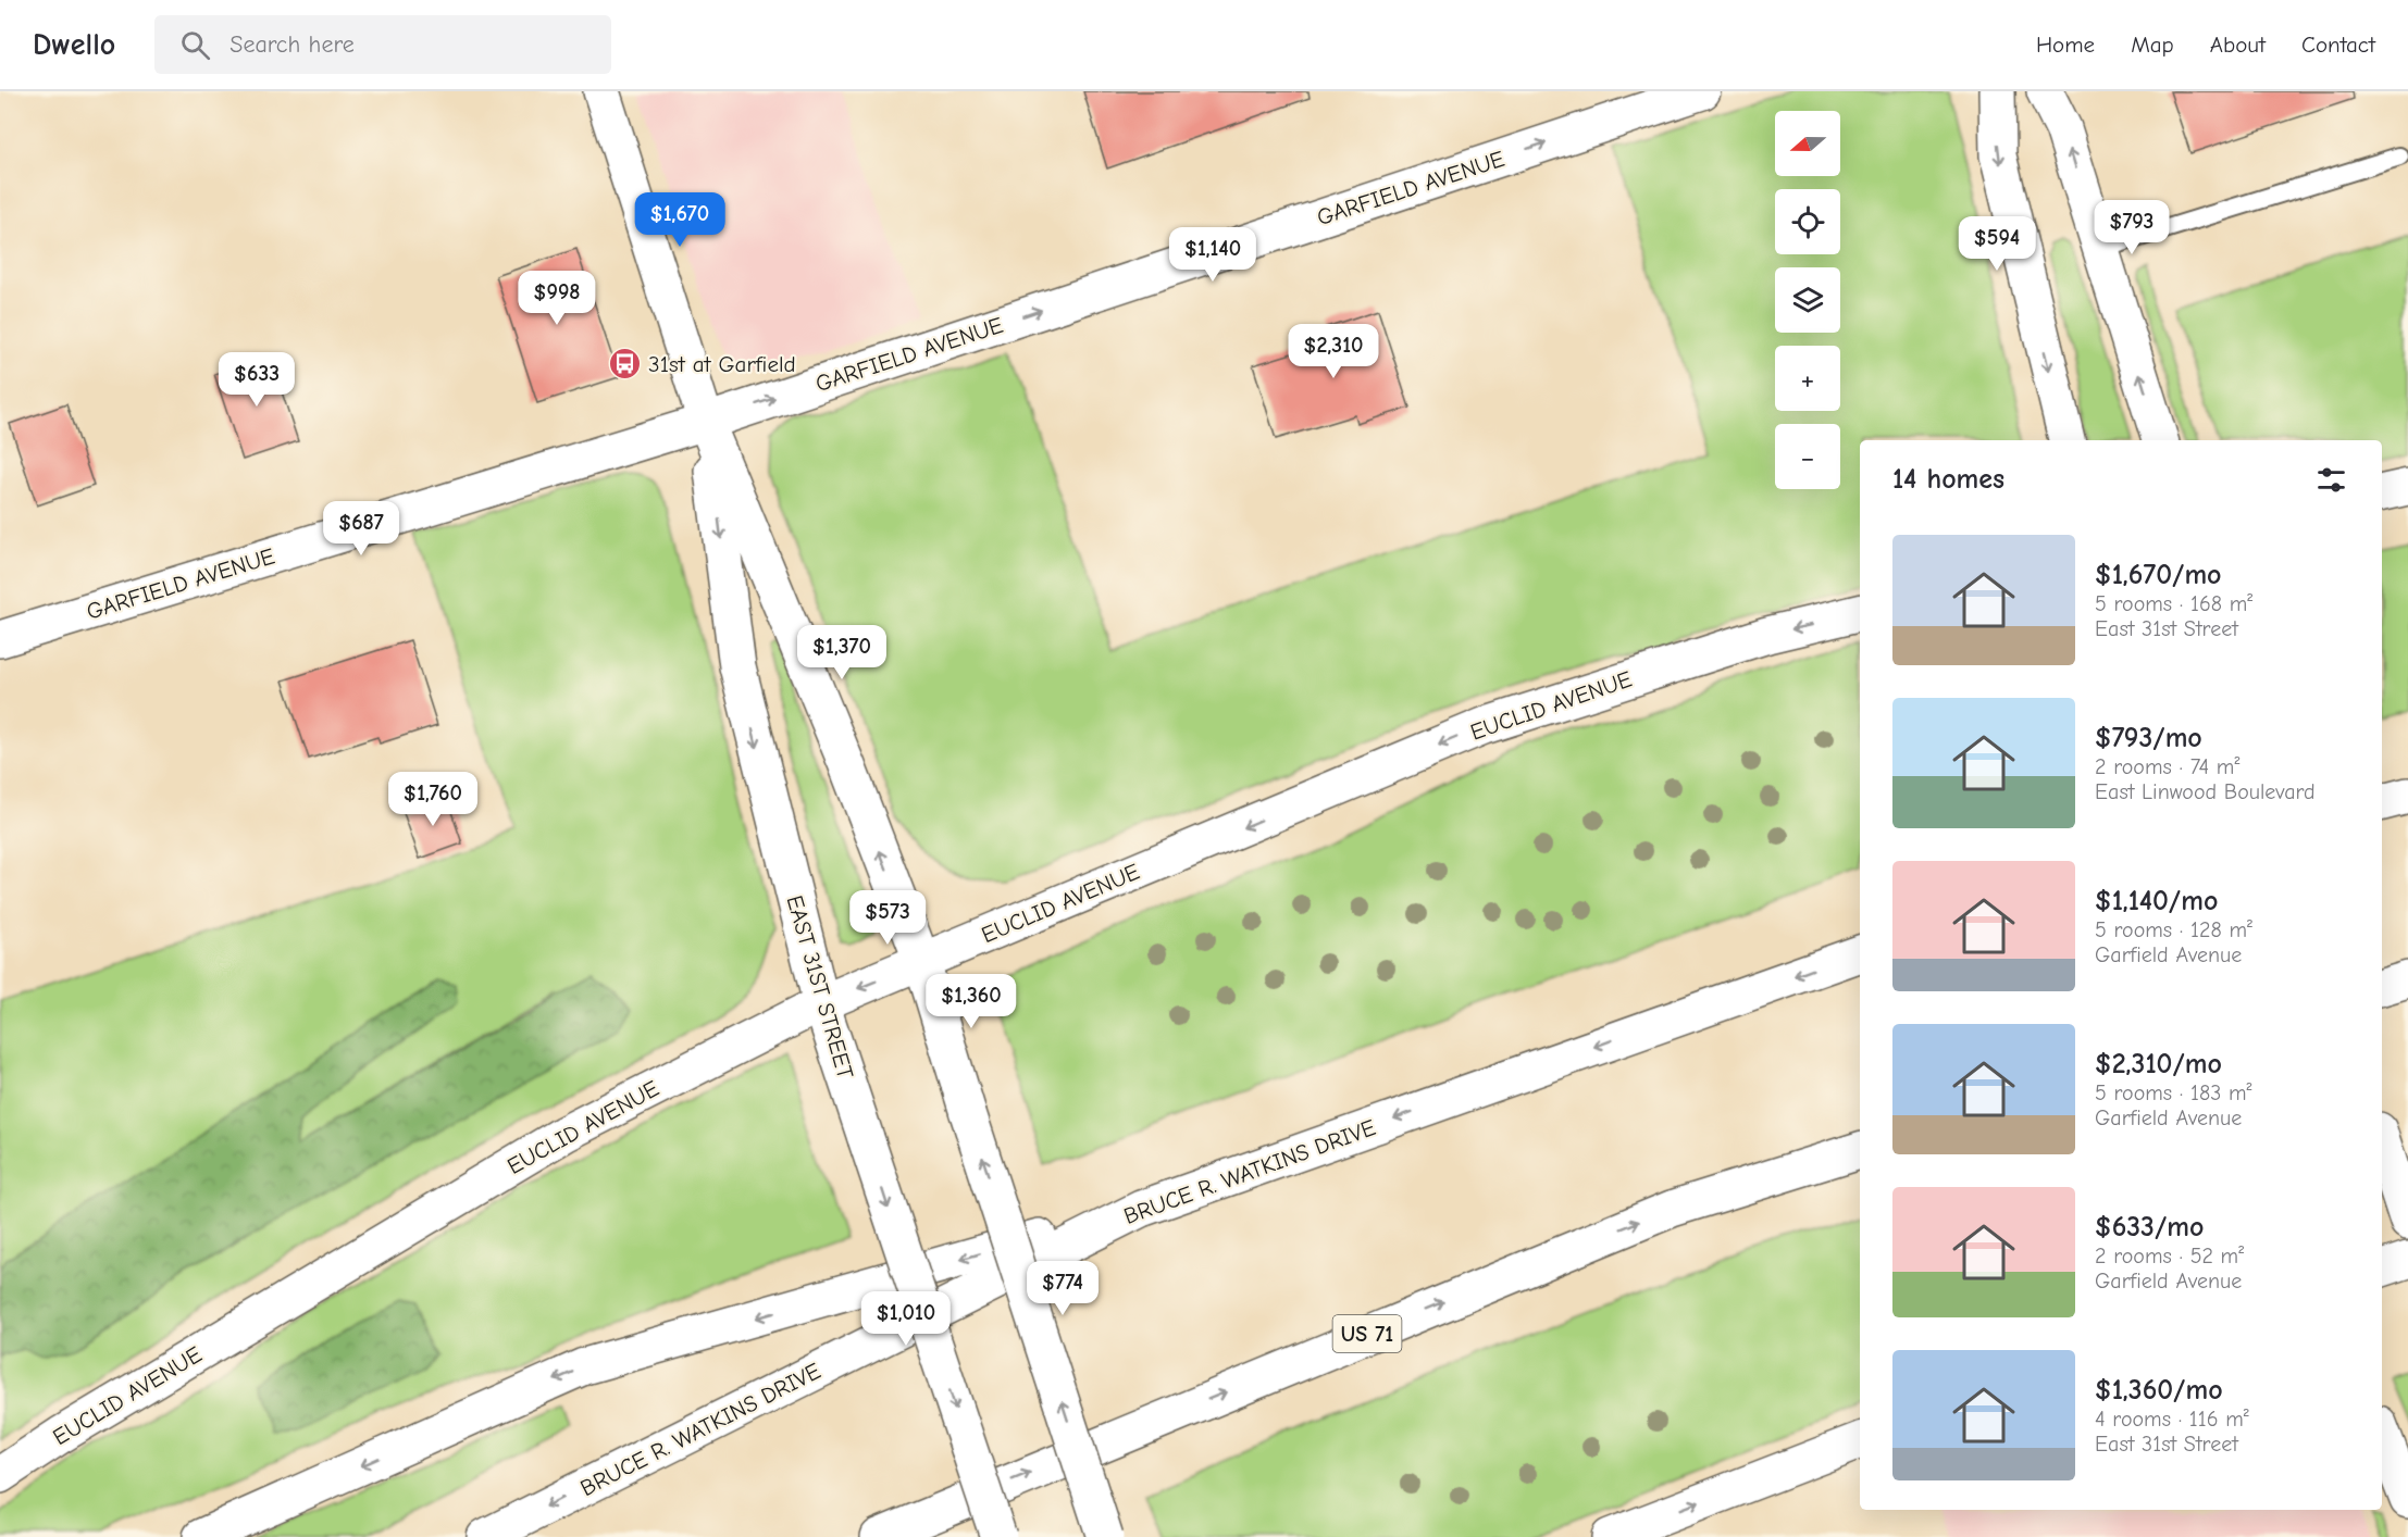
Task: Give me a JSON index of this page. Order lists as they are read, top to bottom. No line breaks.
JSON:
{"streets":{"main road":["GARFIELD AVENUE","EUCLID AVENUE","EAST 31ST STREET","BRUCE R. WATKINS DRIVE","US 71"]},"crossings":[["GARFIELD AVENUE","EAST 31ST STREET"],["EUCLID AVENUE","EAST 31ST STREET"]],"one_way":["GARFIELD AVENUE","EUCLID AVENUE"],"places":{"bus stop":["31st at Garfield"]},"north":"left","page":{"header":"Dwello","search":"Search here","nav":["Home","Map","About","Contact"],"map_buttons":["+","−"],"price":["$1,670","$793","$594","$1,140","$998","$2,310","$633","$687","$1,370","$1,760","$573","$1,360","$774","$1,010"],"heading":"14 homes","list":[{"name":"$1,670/mo","note":"5 rooms · 168 m² · East 31st Street"},{"name":"$793/mo","note":"2 rooms · 74 m² · East Linwood Boulevard"},{"name":"$1,140/mo","note":"5 rooms · 128 m² · Garfield Avenue"},{"name":"$2,310/mo","note":"5 rooms · 183 m² · Garfield Avenue"},{"name":"$633/mo","note":"2 rooms · 52 m² · Garfield Avenue"},{"name":"$1,360/mo","note":"4 rooms · 116 m² · East 31st Street"}]}}
